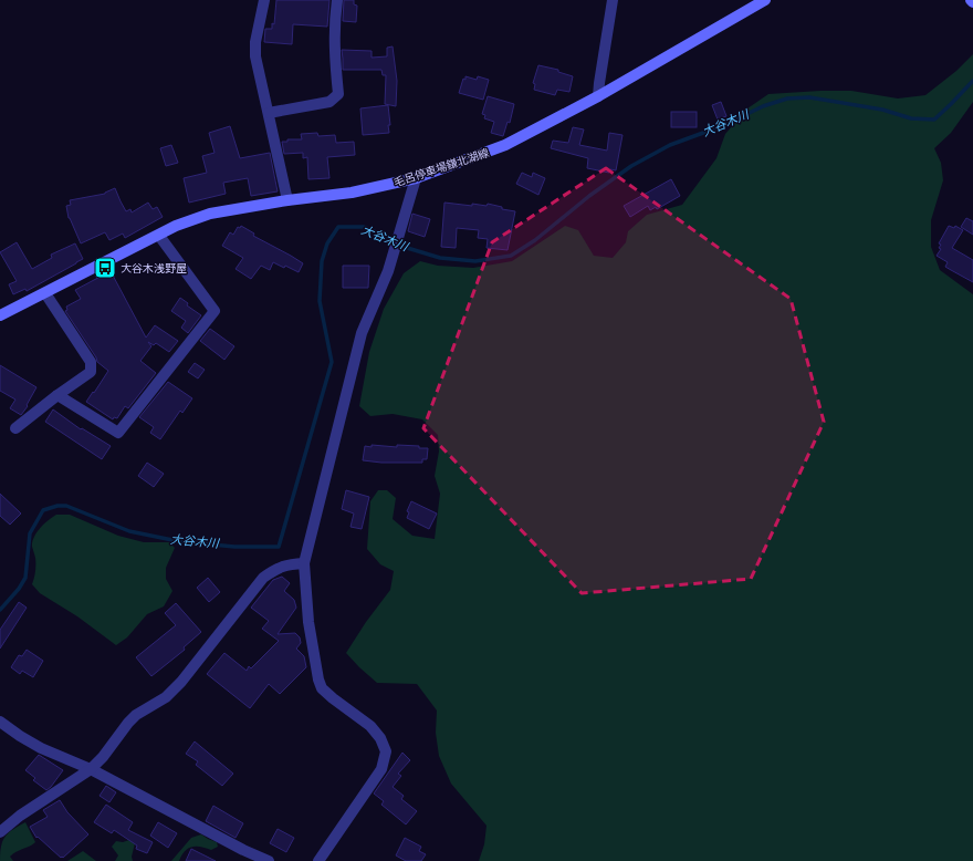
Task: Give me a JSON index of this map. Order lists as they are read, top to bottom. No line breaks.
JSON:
{"streets":{"main road":["毛呂停車場鎌北湖線"]},"water":["大谷木川"],"places":{"bus stop":["大谷木浅野屋"]}}
